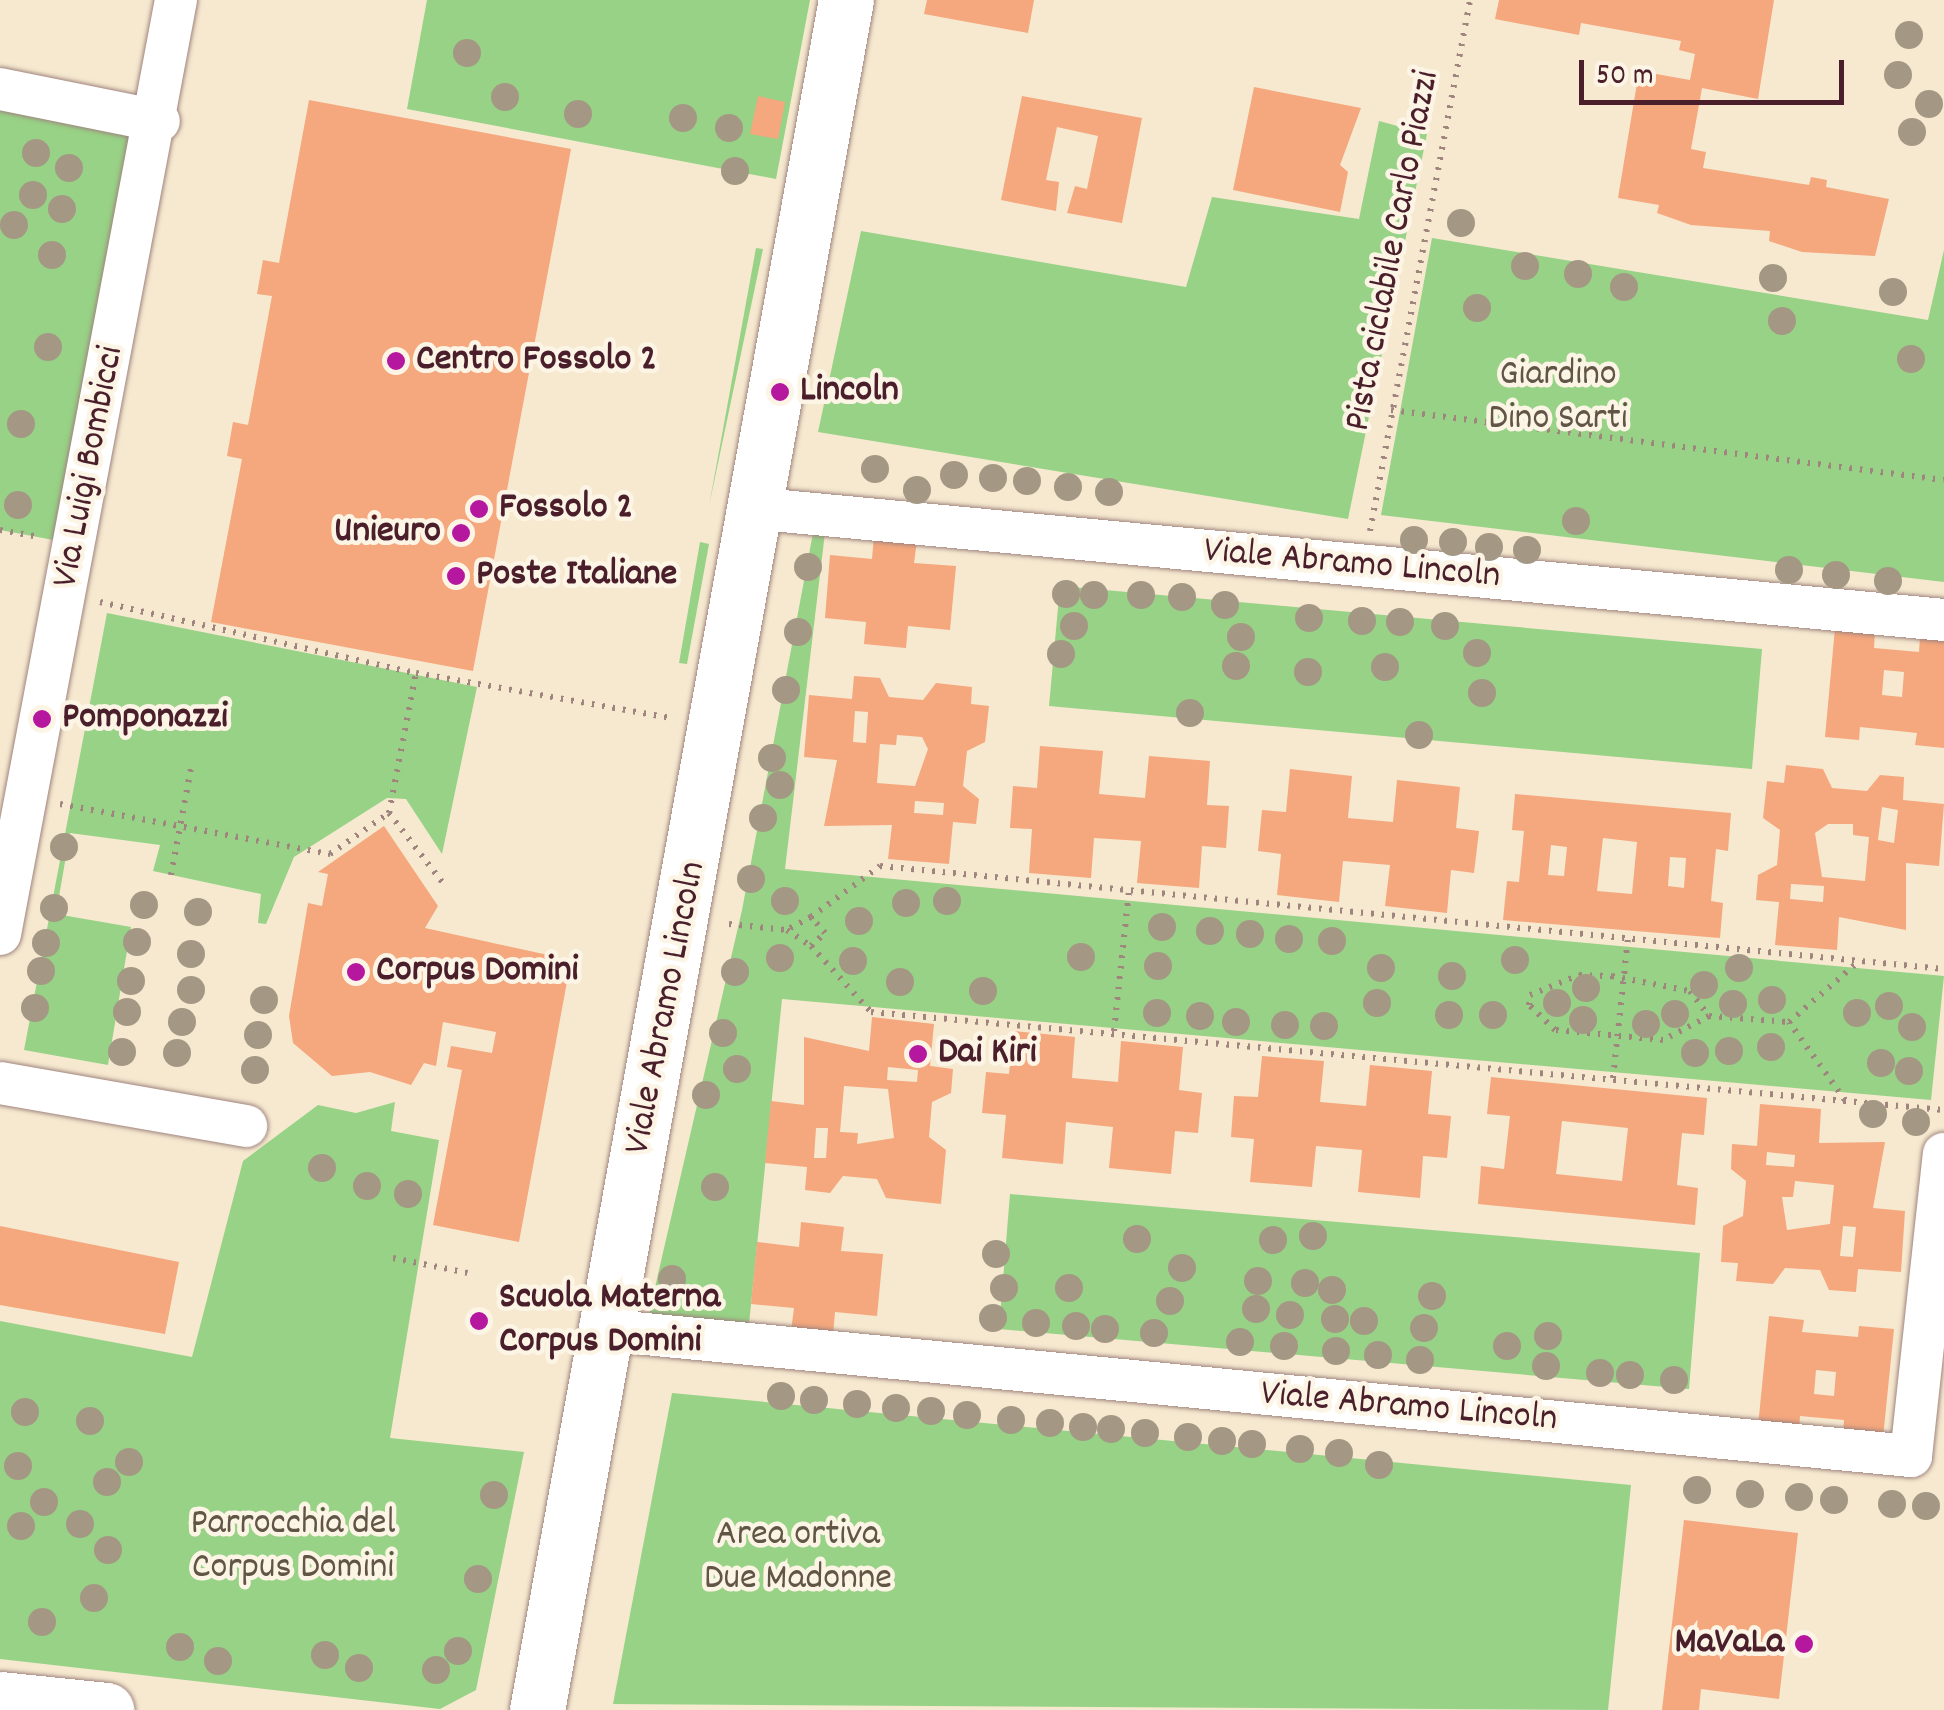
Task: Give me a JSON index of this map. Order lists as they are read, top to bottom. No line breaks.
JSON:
{"streets":{"street":["Via Luigi Bombicci","Viale Abramo Lincoln"],"path":["Pista ciclabile Carlo Piazzi"]},"parks":["Giardino Dino Sarti","Parrocchia del Corpus Domini","Area ortiva Due Madonne"],"places":["Centro Fossolo 2","Lincoln","Fossolo 2","Unieuro","Poste Italiane","Pomponazzi","Corpus Domini","Dai Kiri","Scuola Materna Corpus Domini","MaVaLa"],"scale_bar":"50 m"}
